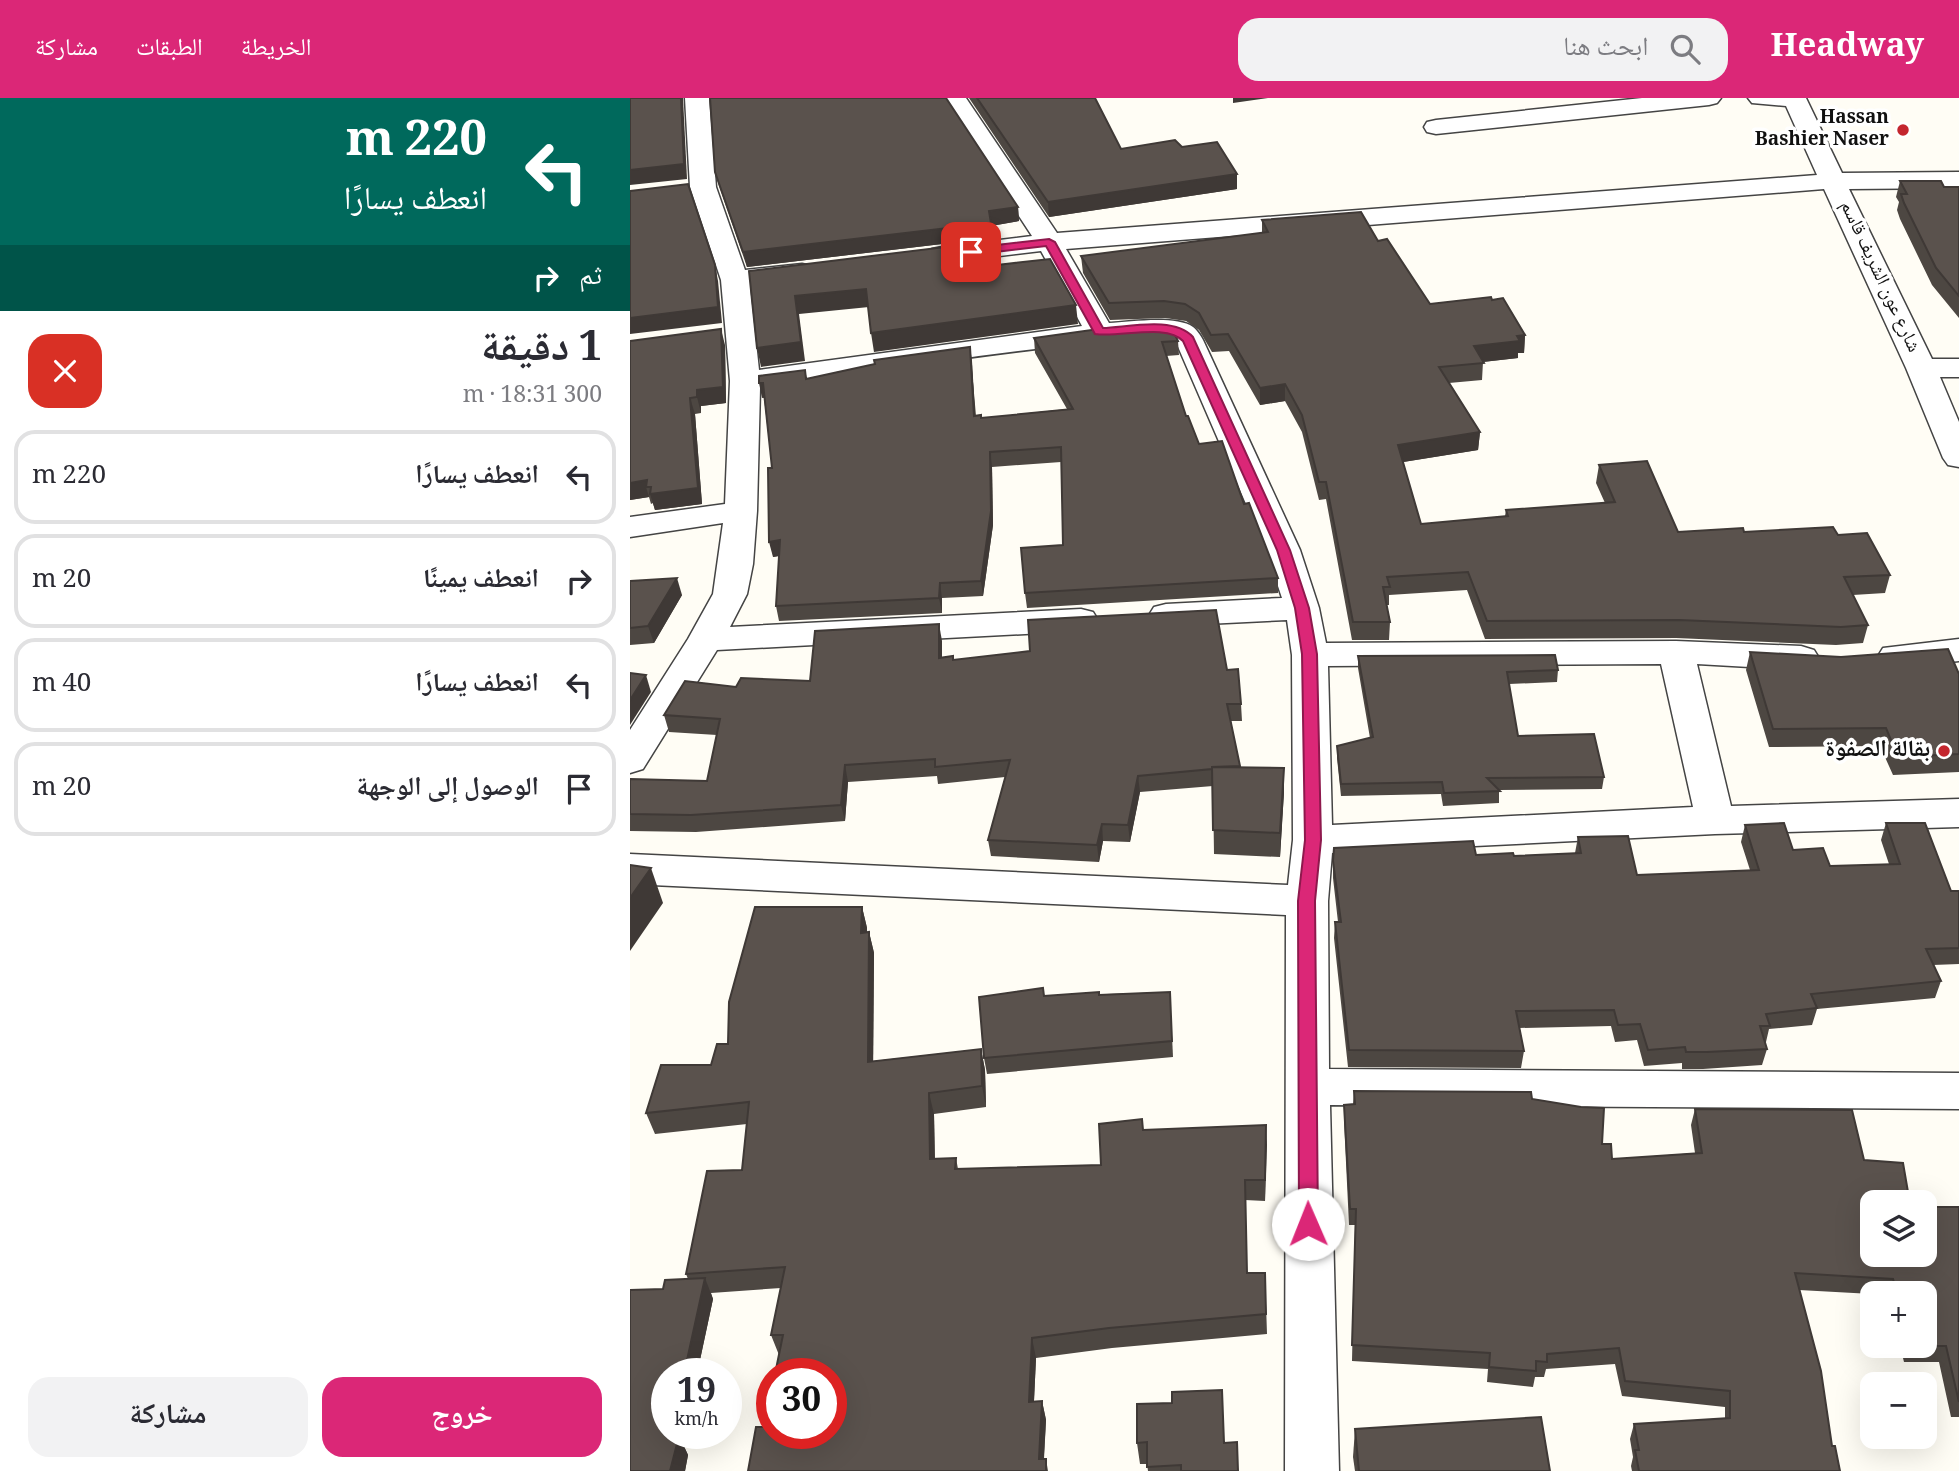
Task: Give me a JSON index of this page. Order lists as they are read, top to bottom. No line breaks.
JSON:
{"streets":{"street":["شارع عون الشريف قاسم"]},"places":["Hassan Bashier Naser","بقالة الصفوة"],"page":{"header":"Headway","search":"ابحث هنا","nav":["الخريطة","الطبقات","مشاركة"],"turn":["220 m","انعطف يسارًا"],"then":"ثم","heading":["1 دقيقة","300 m · 18:31"],"list":[{"name":"انعطف يسارًا","value":"220 m"},{"name":"انعطف يمينًا","value":"20 m"},{"name":"انعطف يسارًا","value":"40 m"},{"name":"الوصول إلى الوجهة","value":"20 m"}],"map_buttons":["+","−"],"speed":"19 km/h","limit":"30","buttons":["خروج","مشاركة"]}}
